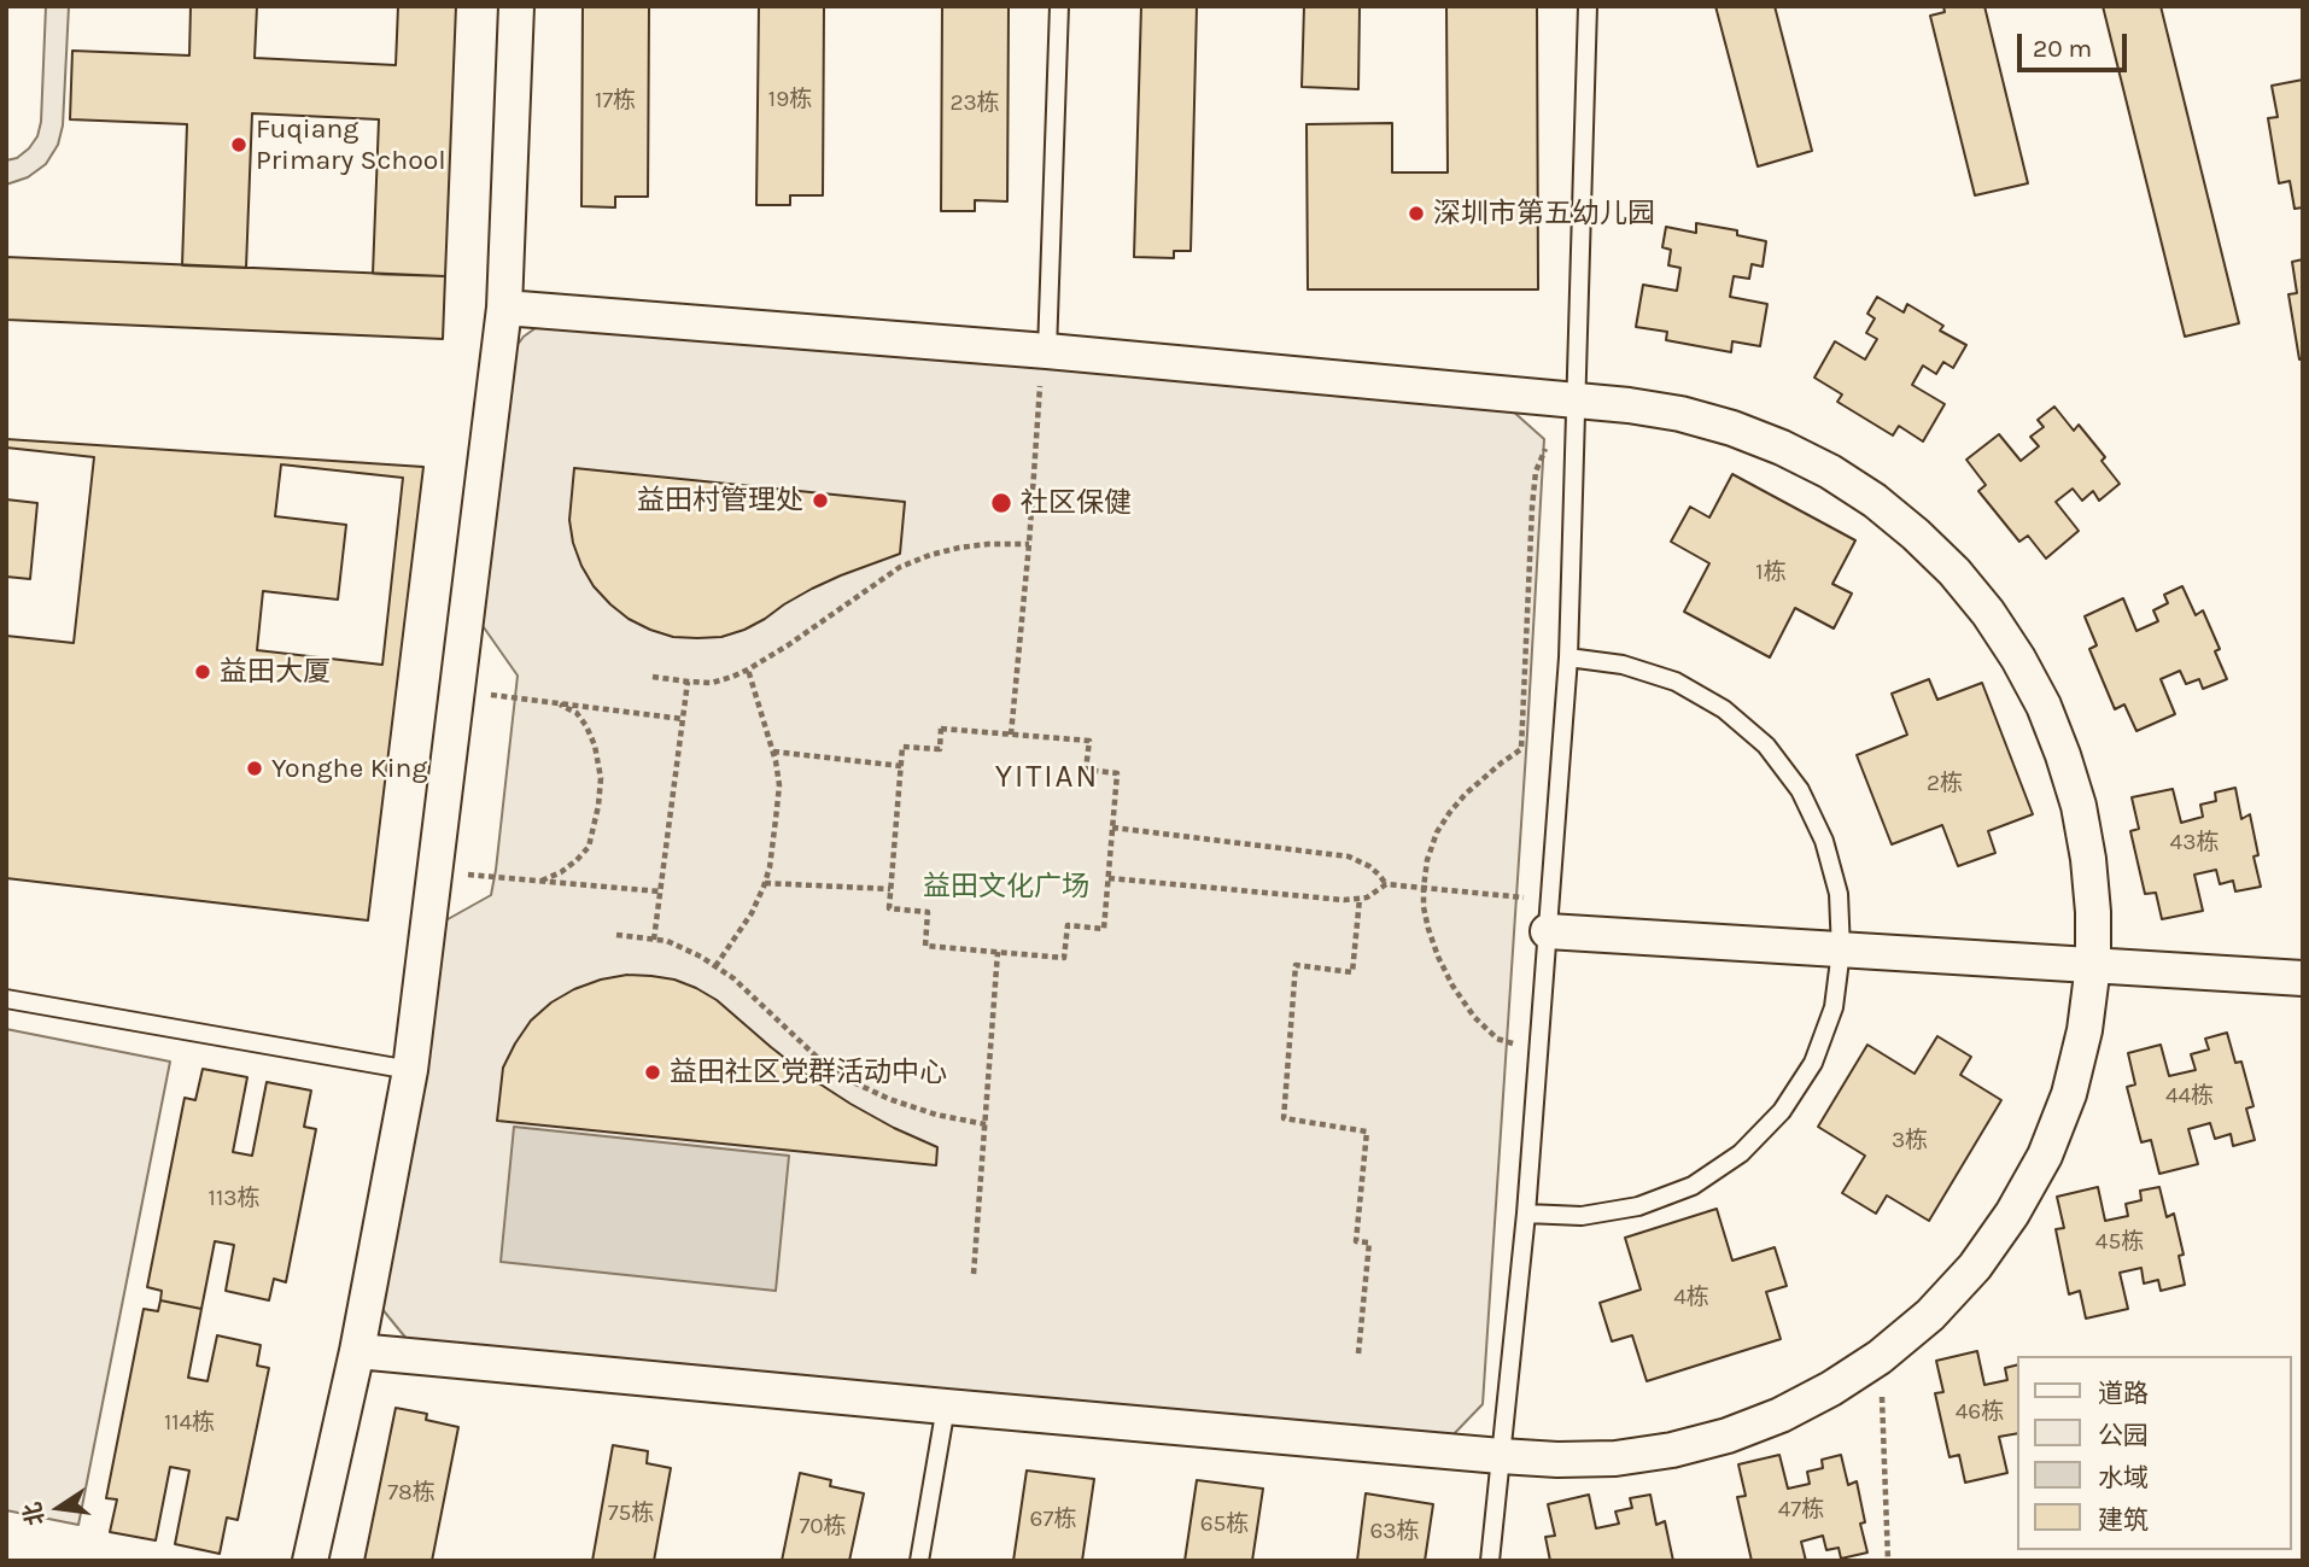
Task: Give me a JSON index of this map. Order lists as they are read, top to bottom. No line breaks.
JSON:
{"districts":["YITIAN"],"parks":["益田文化广场"],"places":["Fuqiang Primary School","深圳市第五幼儿园","益田村管理处","社区保健","益田大厦","Yonghe King","益田社区党群活动中心"],"house_numbers":["19栋","17栋","23栋","1栋","2栋","43栋","44栋","3栋","113栋","45栋","4栋","46栋","114栋","78栋","47栋","75栋","67栋","65栋","70栋","63栋"],"legend":["道路","公园","水域","建筑"],"scale_bar":"20 m","north":"left"}
